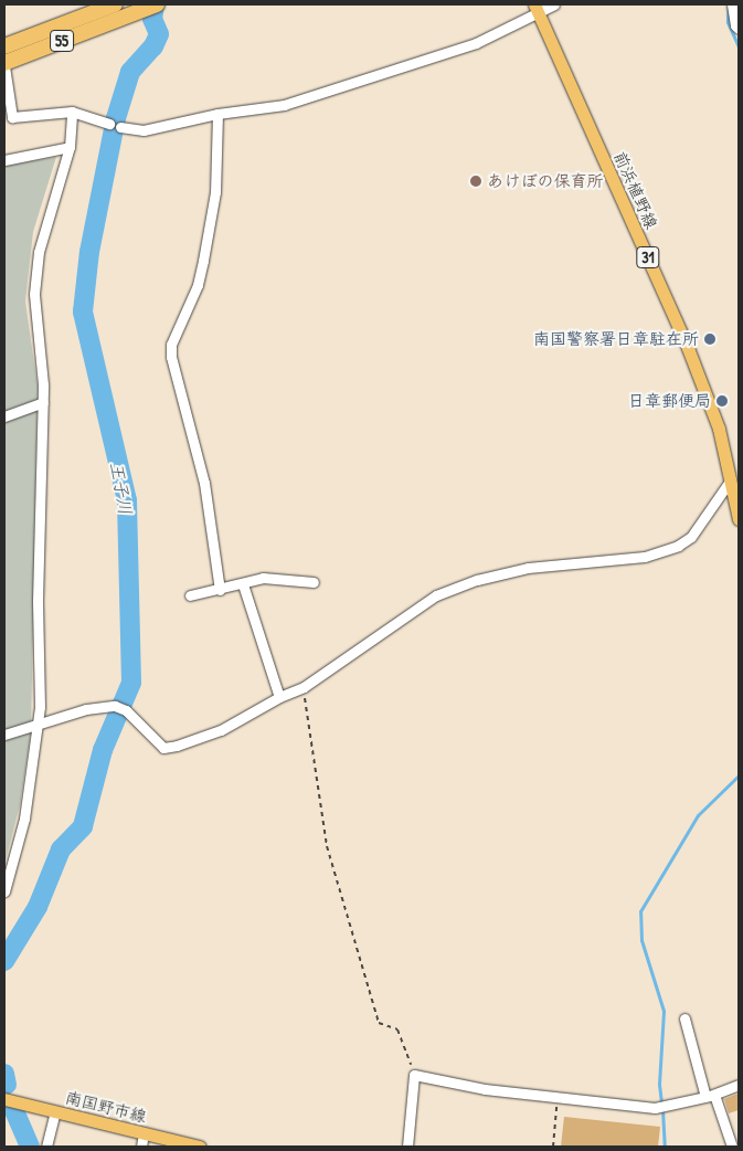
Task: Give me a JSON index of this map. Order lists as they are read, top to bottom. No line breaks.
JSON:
{"streets":{"highway":["55"],"main road":["前浜植野線","31","南国野市線"]},"water":["王子川"],"places":["あけぼの保育所","南国警察署日章駐在所","日章郵便局"]}
